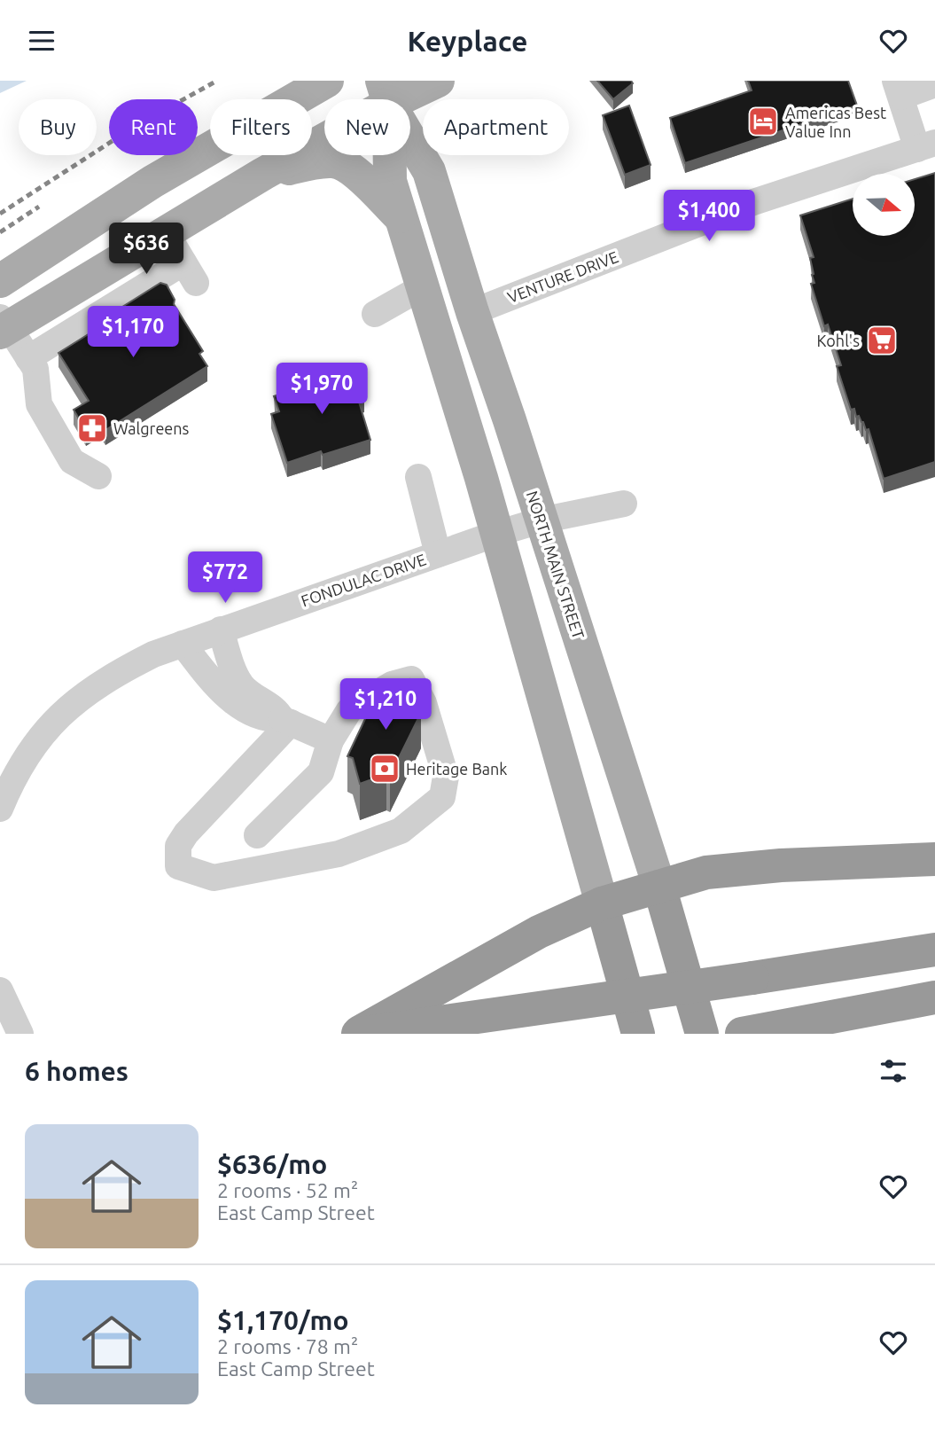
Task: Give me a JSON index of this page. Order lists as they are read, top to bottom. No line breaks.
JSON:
{"streets":{"highway":["NORTH MAIN STREET"],"street":["VENTURE DRIVE","FONDULAC DRIVE"]},"crossings":[["VENTURE DRIVE","NORTH MAIN STREET"],["NORTH MAIN STREET","FONDULAC DRIVE"]],"places":{"hotel":["Americas Best Value Inn"],"supermarket":["Kohl's"],"pharmacy":["Walgreens"],"bank":["Heritage Bank"]},"north":"right","page":{"header":"Keyplace","chip":["Buy","Rent","Filters","New","Apartment"],"price":["$1,400","$636","$1,170","$1,970","$772","$1,210"],"heading":"6 homes","list":[{"name":"$636/mo","note":"2 rooms · 52 m² · East Camp Street"},{"name":"$1,170/mo","note":"2 rooms · 78 m² · East Camp Street"}]}}
